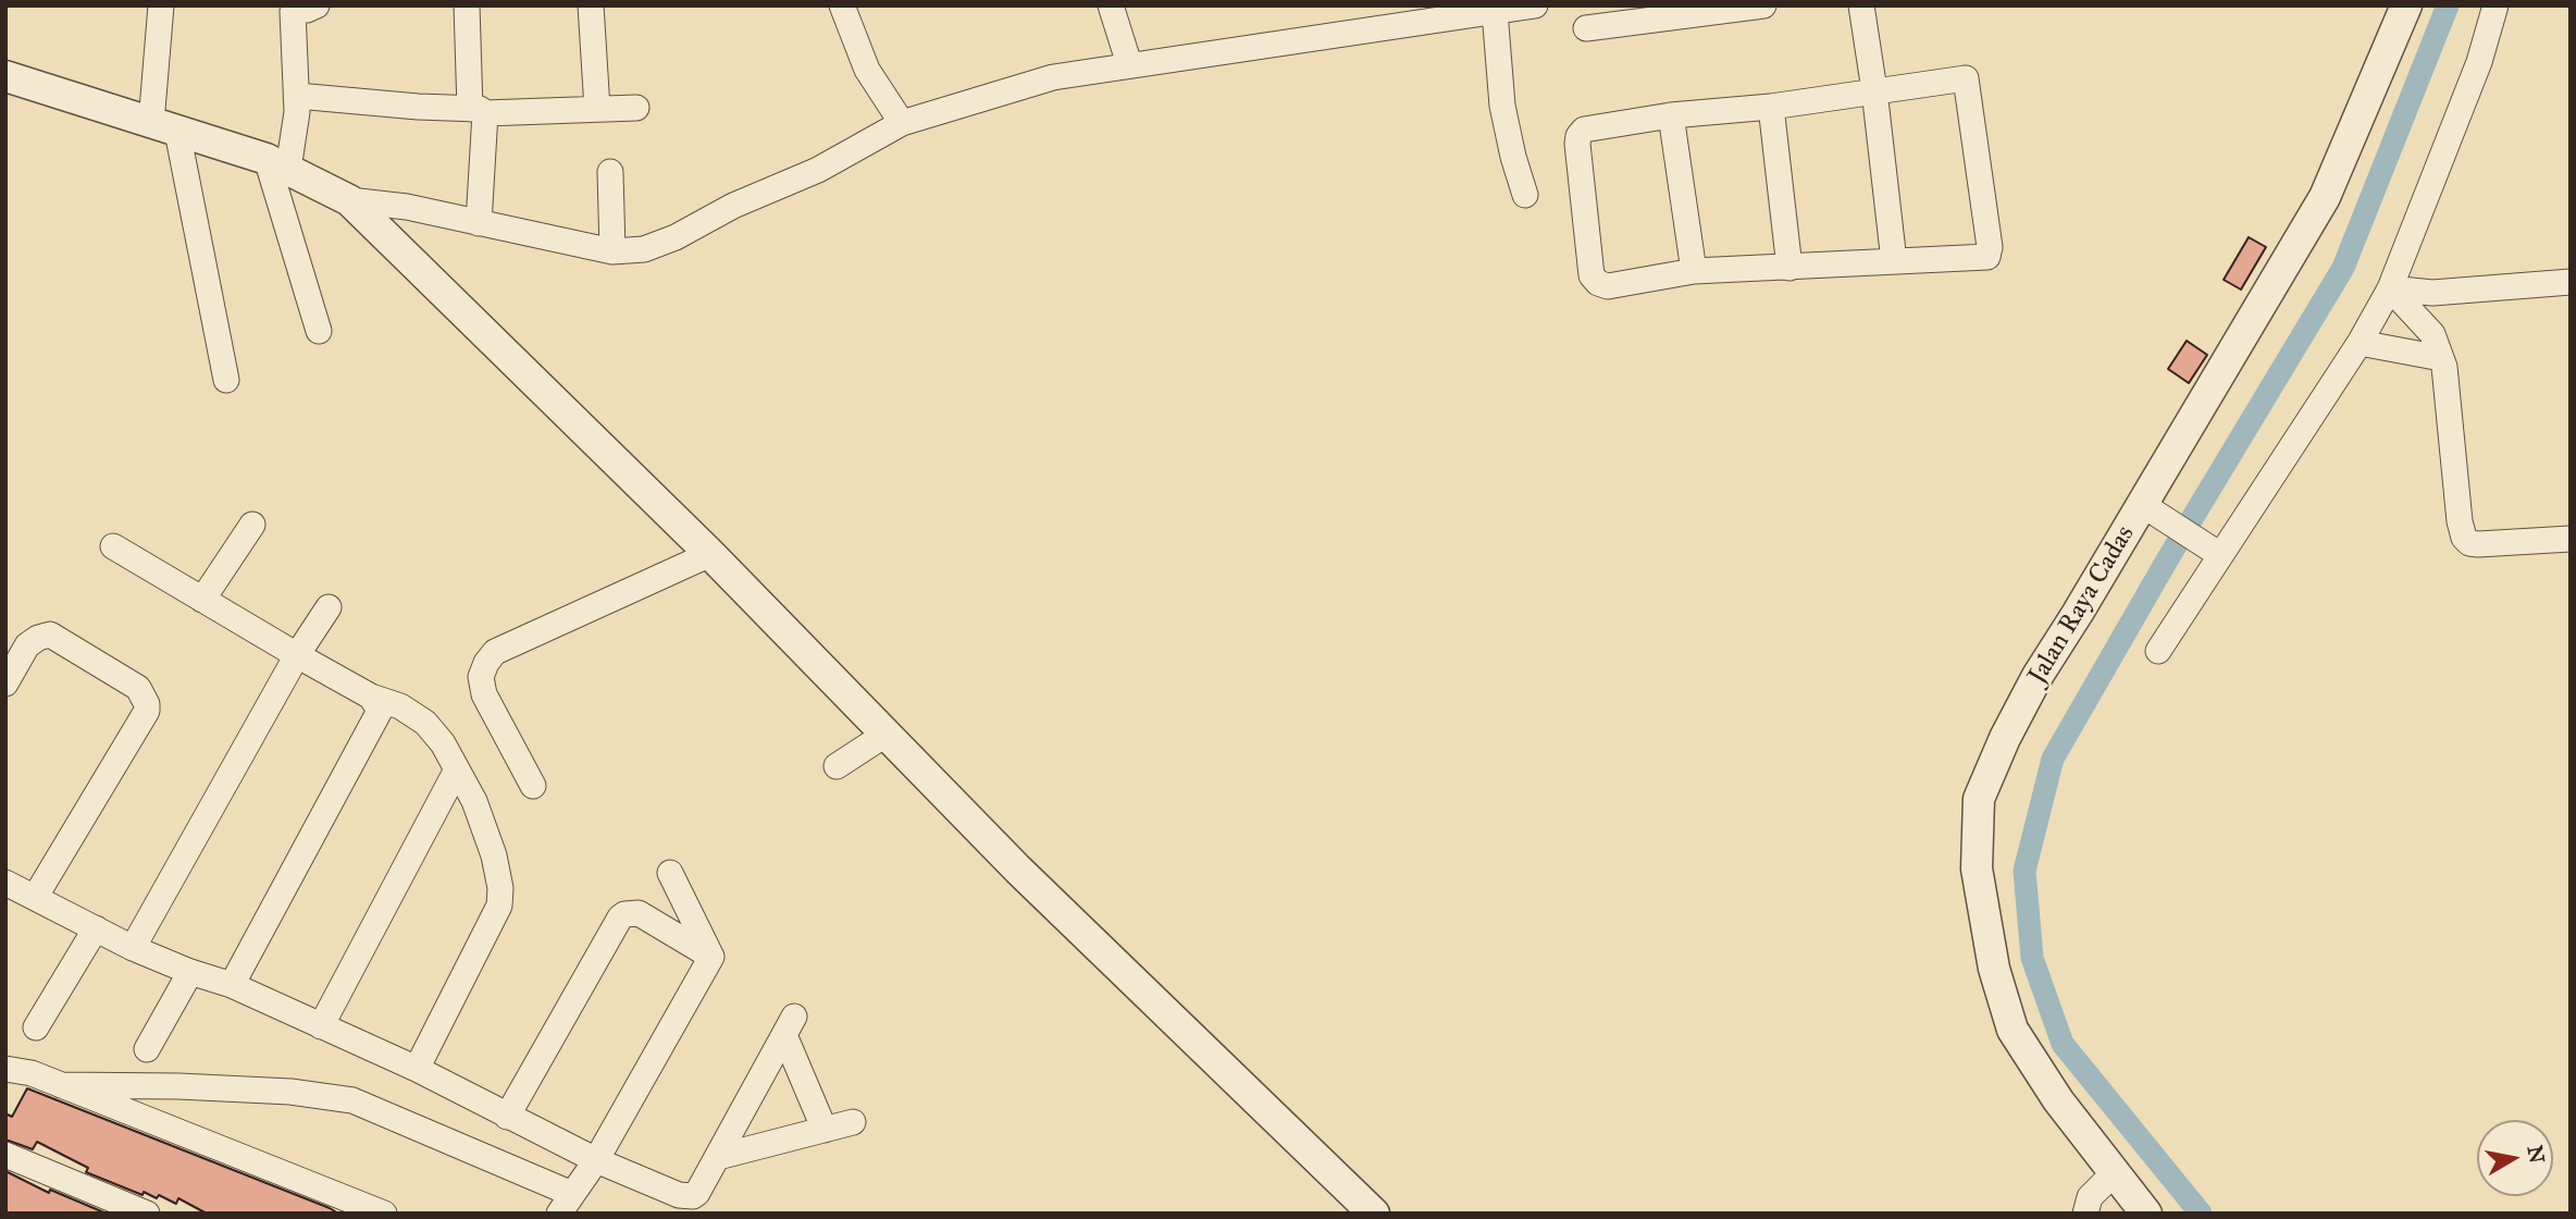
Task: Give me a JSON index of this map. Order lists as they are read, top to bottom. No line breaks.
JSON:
{"streets":{"street":["Jalan Raya Cadas"]},"north":"right"}
